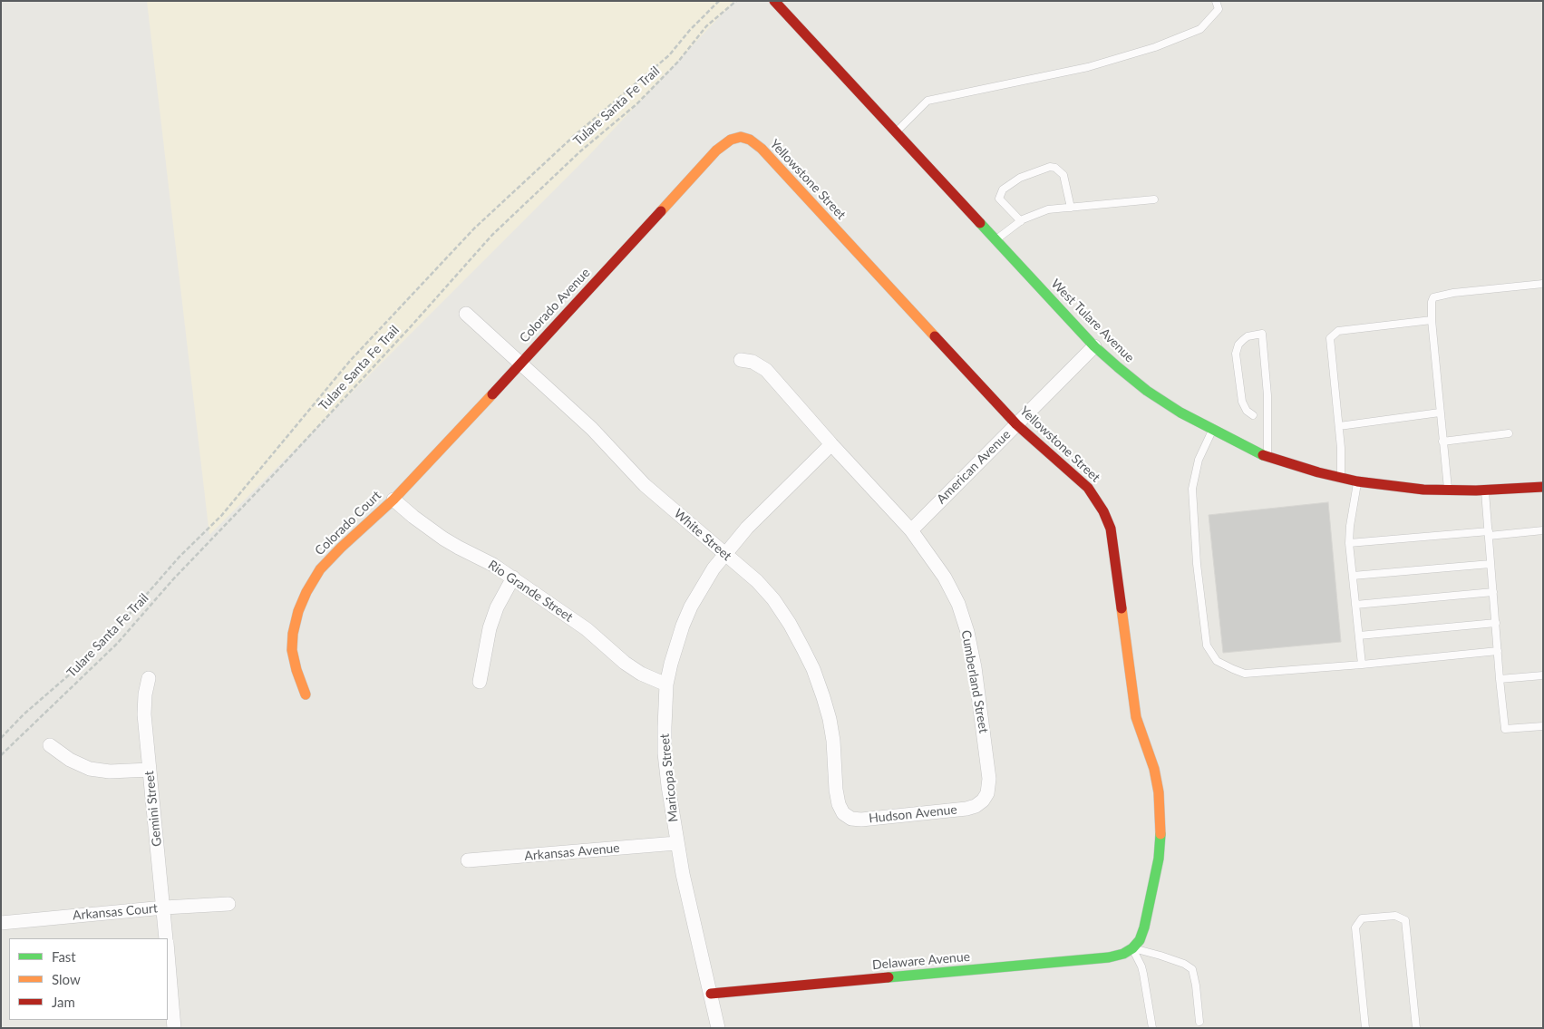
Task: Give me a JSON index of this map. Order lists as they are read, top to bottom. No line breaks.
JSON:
{"streets":{"street":["Yellowstone Street","Colorado Avenue","West Tulare Avenue","American Avenue","Colorado Court","White Street","Rio Grande Street","Cumberland Street","Maricopa Street","Gemini Street","Hudson Avenue","Arkansas Avenue","Arkansas Court","Delaware Avenue"],"path":["Tulare Santa Fe Trail"]},"crossings":[["Yellowstone Street","Colorado Avenue"],["Yellowstone Street","American Avenue"],["Yellowstone Street","Delaware Avenue"],["Colorado Avenue","Colorado Court"],["Colorado Avenue","White Street"],["Colorado Avenue","Rio Grande Street"],["West Tulare Avenue","American Avenue"],["American Avenue","Cumberland Street"],["Colorado Court","Rio Grande Street"],["White Street","Maricopa Street"],["White Street","Hudson Avenue"],["Rio Grande Street","Maricopa Street"],["Cumberland Street","Maricopa Street"],["Cumberland Street","Hudson Avenue"],["Maricopa Street","Arkansas Avenue"],["Maricopa Street","Delaware Avenue"],["Gemini Street","Arkansas Court"]],"legend":["Fast","Slow","Jam"]}
